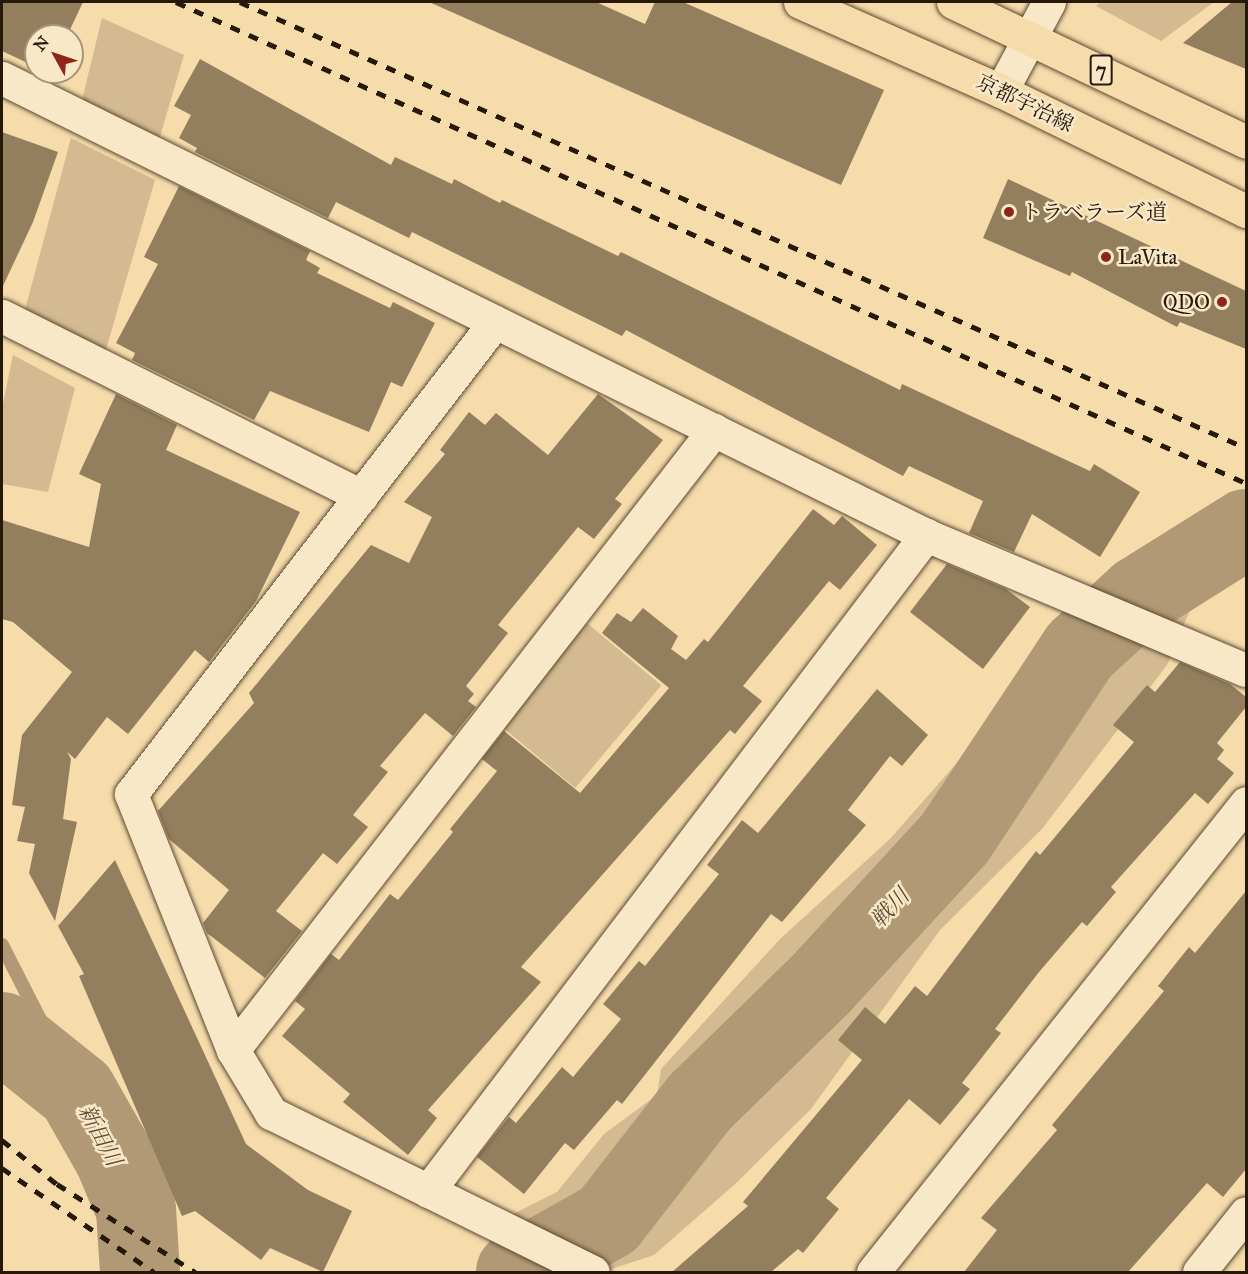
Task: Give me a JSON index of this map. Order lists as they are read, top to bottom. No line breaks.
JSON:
{"streets":{"main road":["7","京都宇治線"]},"water":["戦川","新田川"],"places":["トラベラーズ道","LaVita","QDO"],"north":"top left"}
